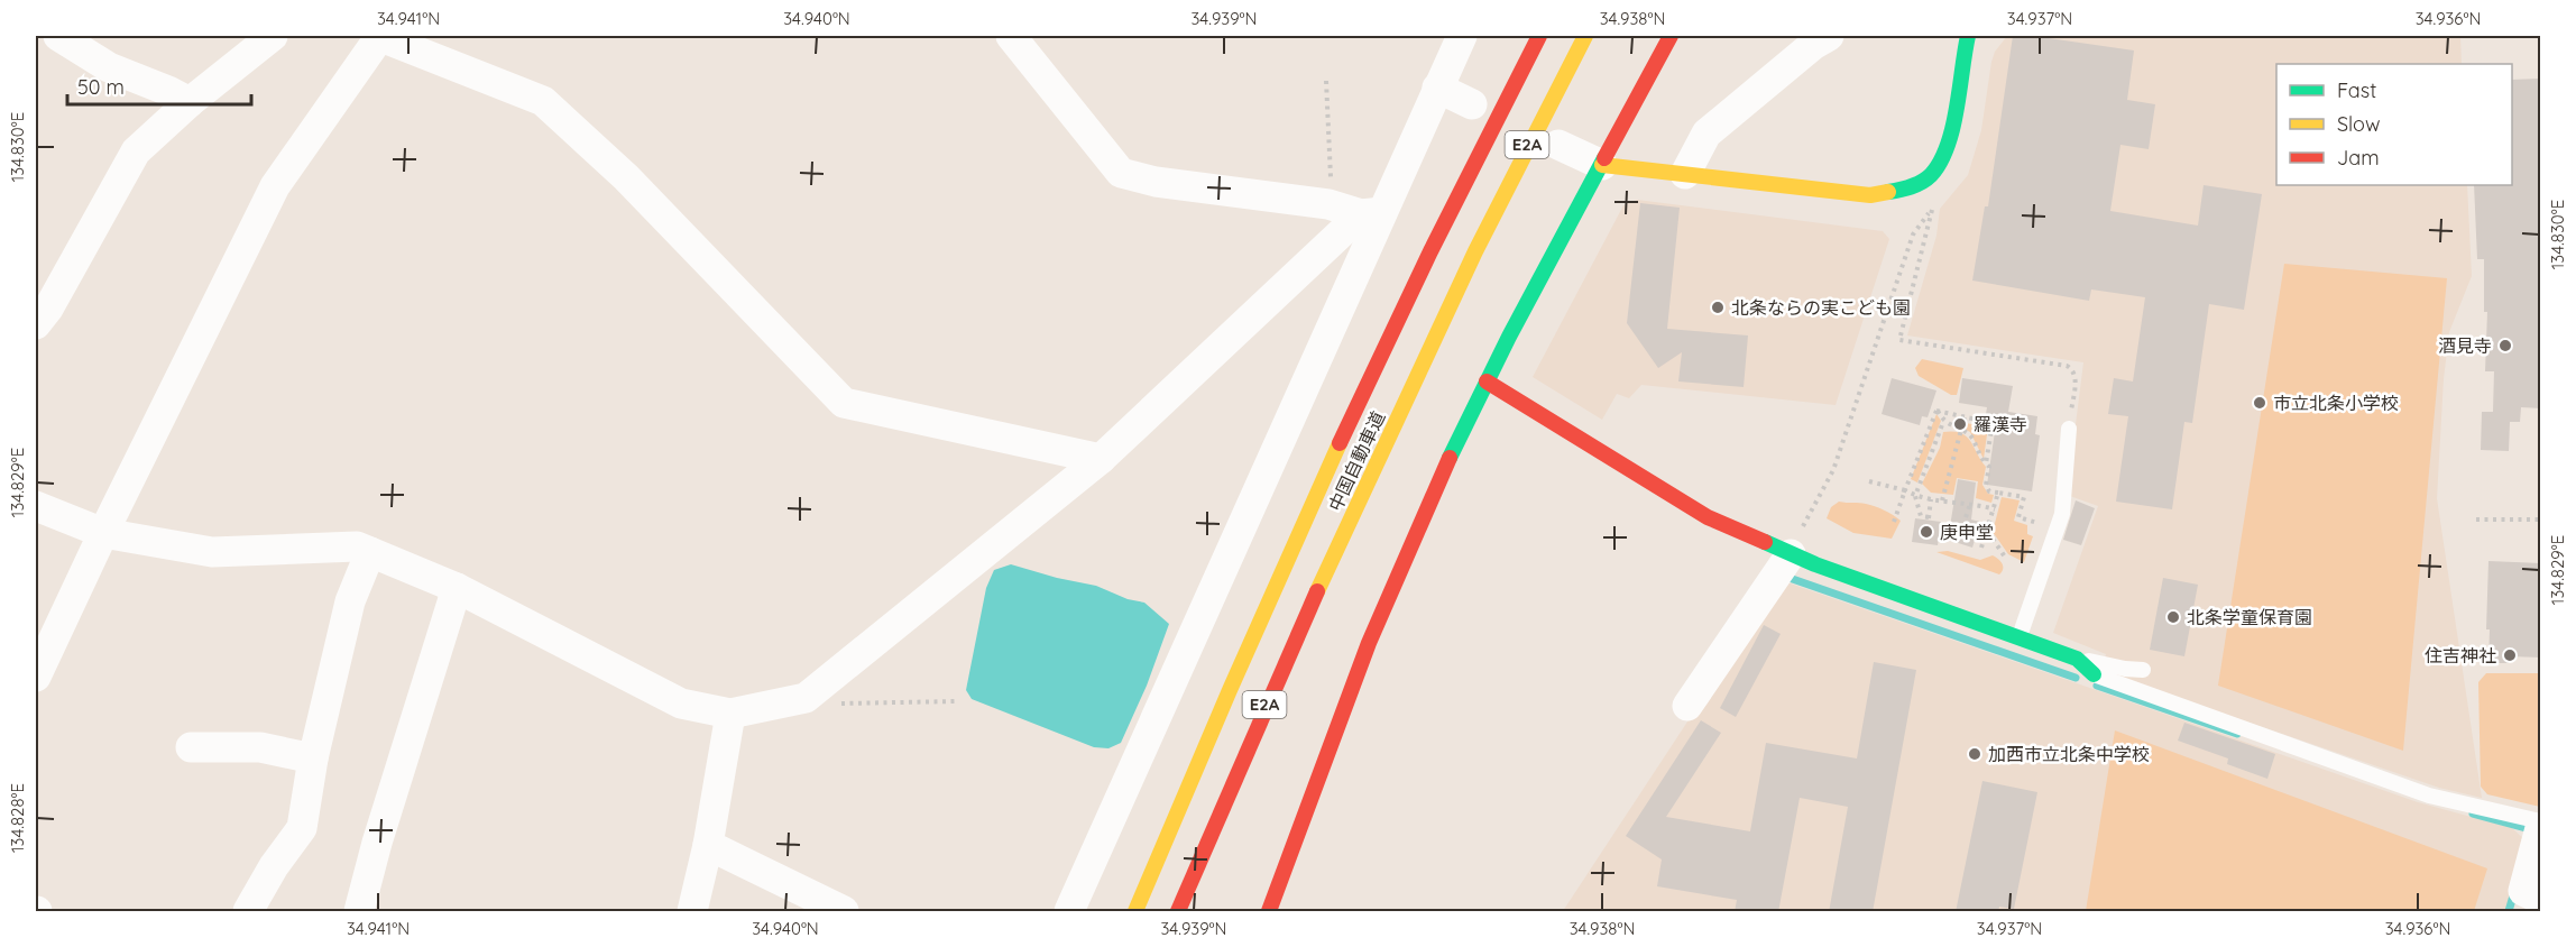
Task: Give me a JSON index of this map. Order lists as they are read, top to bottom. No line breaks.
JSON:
{"streets":{"main road":["E2A","中国自動車道"]},"places":["北条ならの実こども園","酒見寺","市立北条小学校","羅漢寺","庚申堂","北条学童保育園","住吉神社","加西市立北条中学校"],"legend":["Fast","Slow","Jam"],"scale_bar":"50 m","coordinates":["34.941°N","34.940°N","34.939°N","34.938°N","34.937°N","34.936°N","134.830°E","134.829°E","134.828°E"]}
